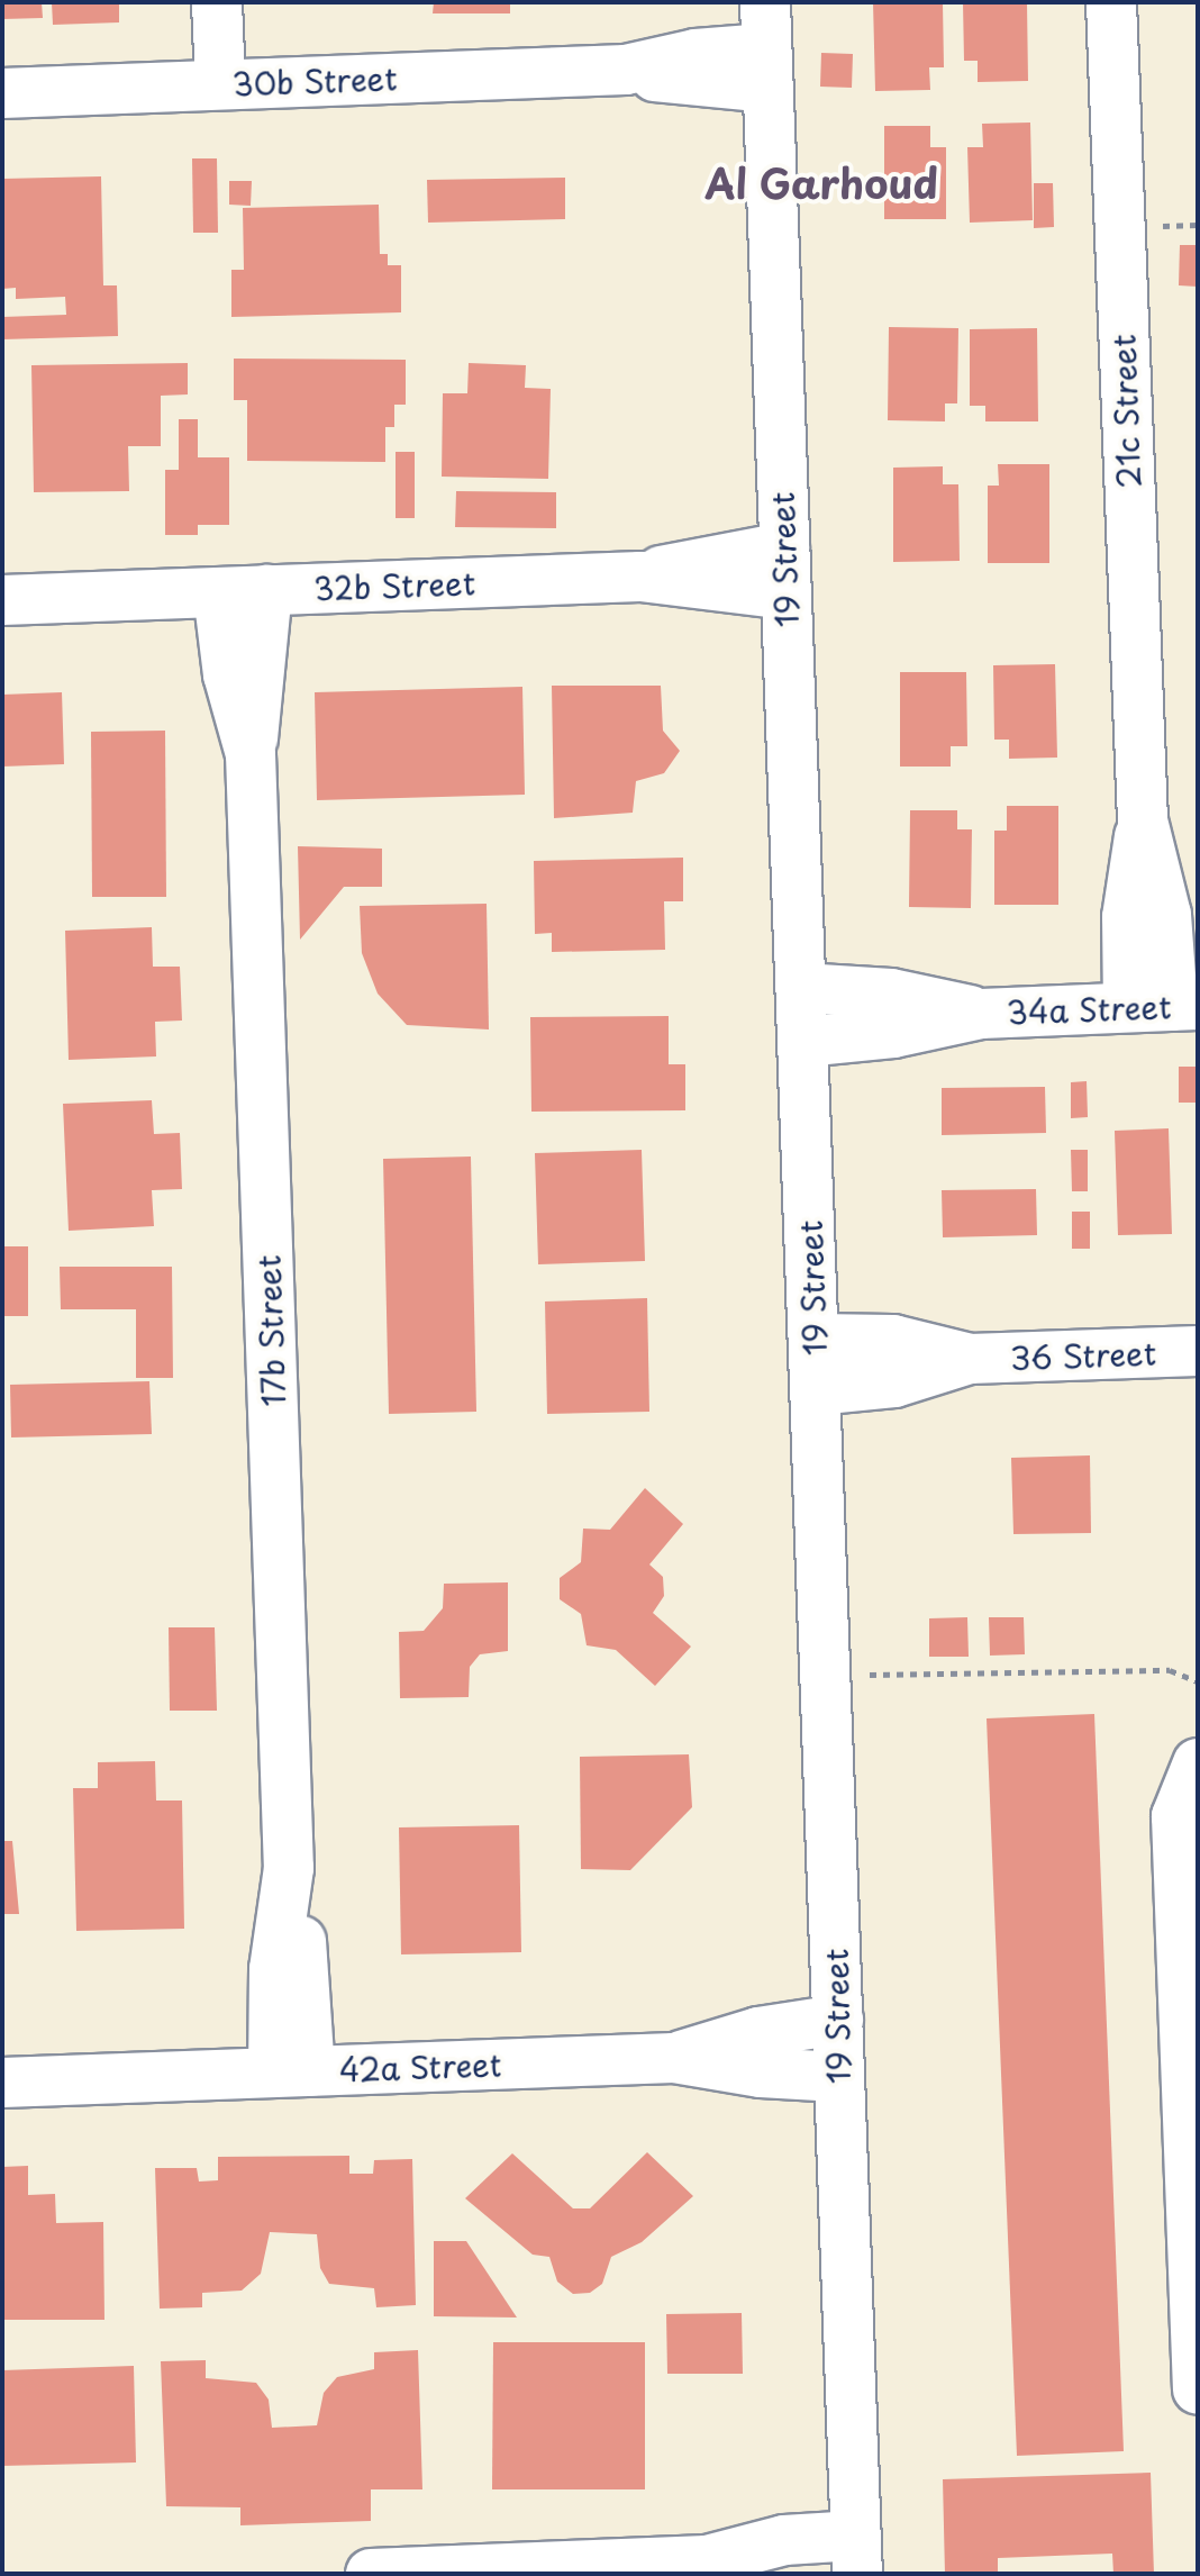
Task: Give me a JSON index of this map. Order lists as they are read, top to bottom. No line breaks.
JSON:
{"streets":{"street":["30b Street","21c Street","19 Street","32b Street","34a Street","17b Street","36 Street","42a Street"]},"crossings":[["30b Street","19 Street"],["21c Street","34a Street"],["19 Street","32b Street"],["19 Street","34a Street"],["19 Street","36 Street"],["19 Street","42a Street"],["32b Street","17b Street"],["17b Street","42a Street"]],"districts":["Al Garhoud"]}
